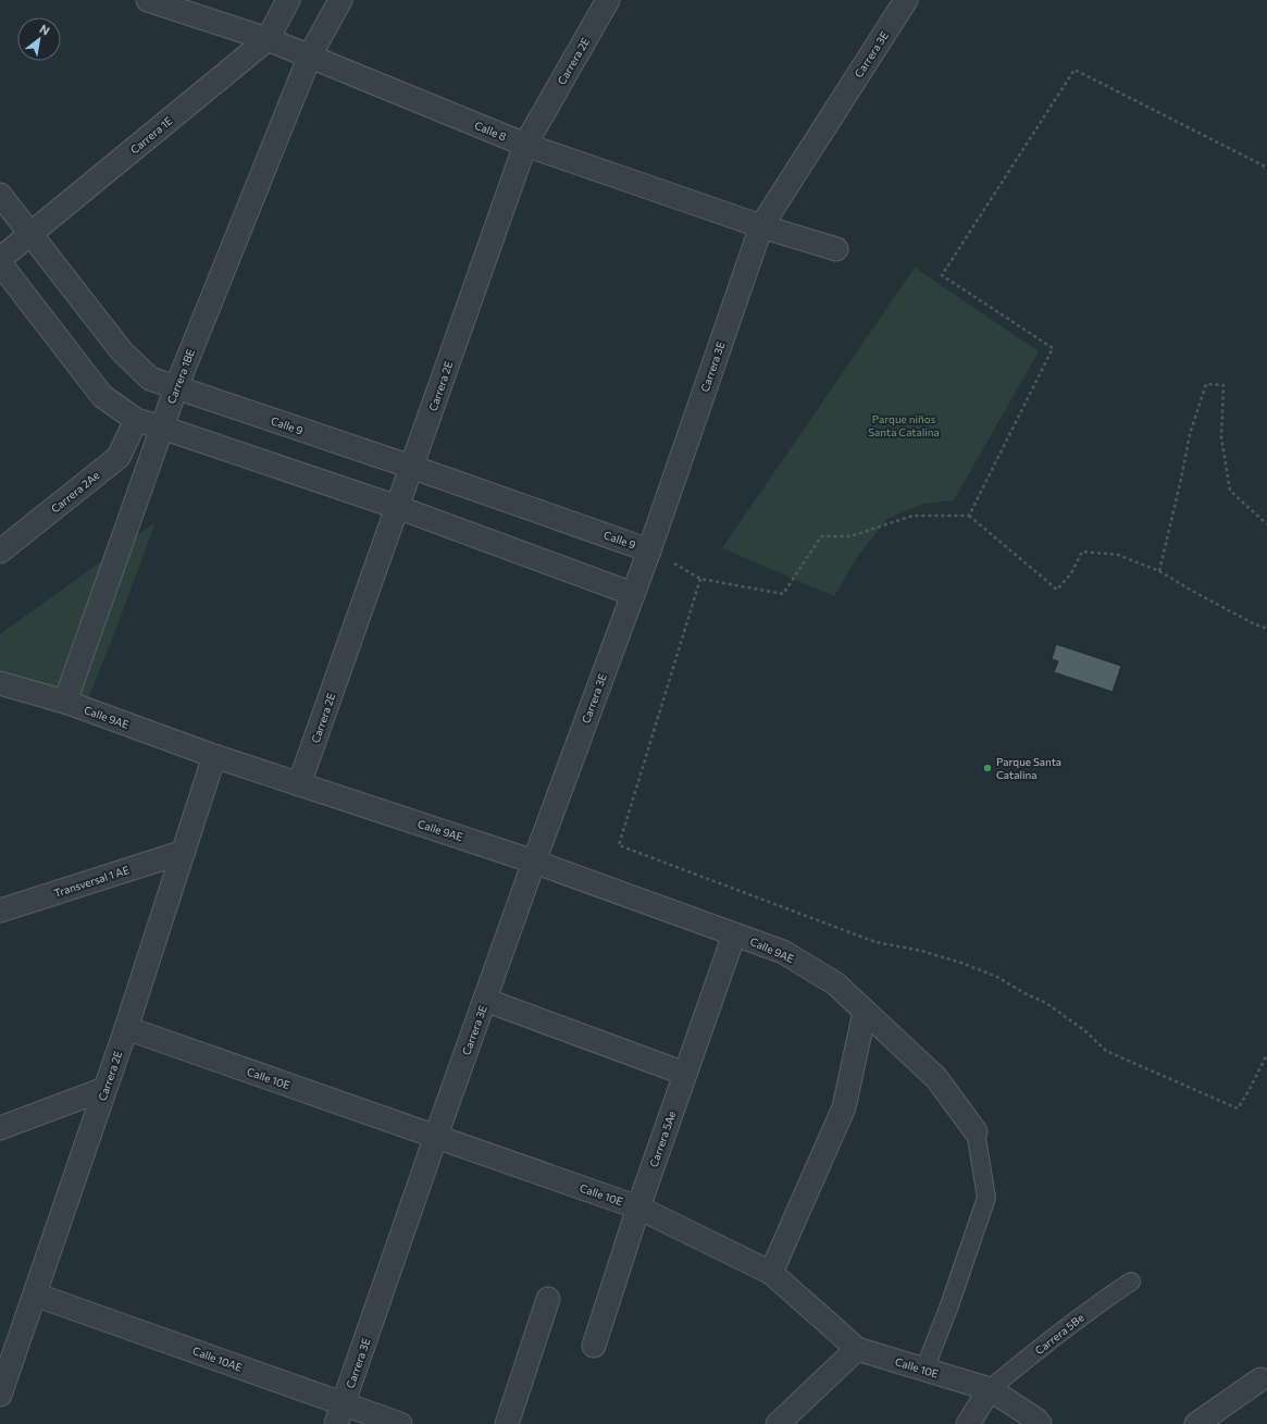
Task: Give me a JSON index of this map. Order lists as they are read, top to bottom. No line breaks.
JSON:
{"streets":{"street":["Carrera 3E","Carrera 2E","Calle 8","Carrera 1E","Carrera 1BE","Calle 9","Carrera 2Ae","Calle 9AE","Transversal 1 AE","Calle 10E","Carrera 5Ae","Carrera 5Be","Calle 10AE"]},"crossings":[["Carrera 3E","Calle 8"],["Carrera 3E","Calle 9"],["Carrera 3E","Calle 9AE"],["Carrera 3E","Calle 10E"],["Carrera 3E","Calle 10AE"],["Carrera 2E","Calle 8"],["Carrera 2E","Calle 9"],["Carrera 2E","Calle 9AE"],["Carrera 2E","Transversal 1 AE"],["Carrera 2E","Calle 10E"],["Carrera 2E","Calle 10AE"],["Calle 8","Carrera 1E"],["Calle 8","Carrera 1BE"],["Carrera 1E","Calle 9"],["Carrera 1BE","Calle 9"],["Carrera 1BE","Calle 9AE"],["Calle 9AE","Carrera 5Ae"],["Calle 10E","Carrera 5Ae"],["Calle 10E","Carrera 5Be"]],"parks":["Parque niños Santa Catalina"],"places":["Parque Santa Catalina"],"north":"top right"}
